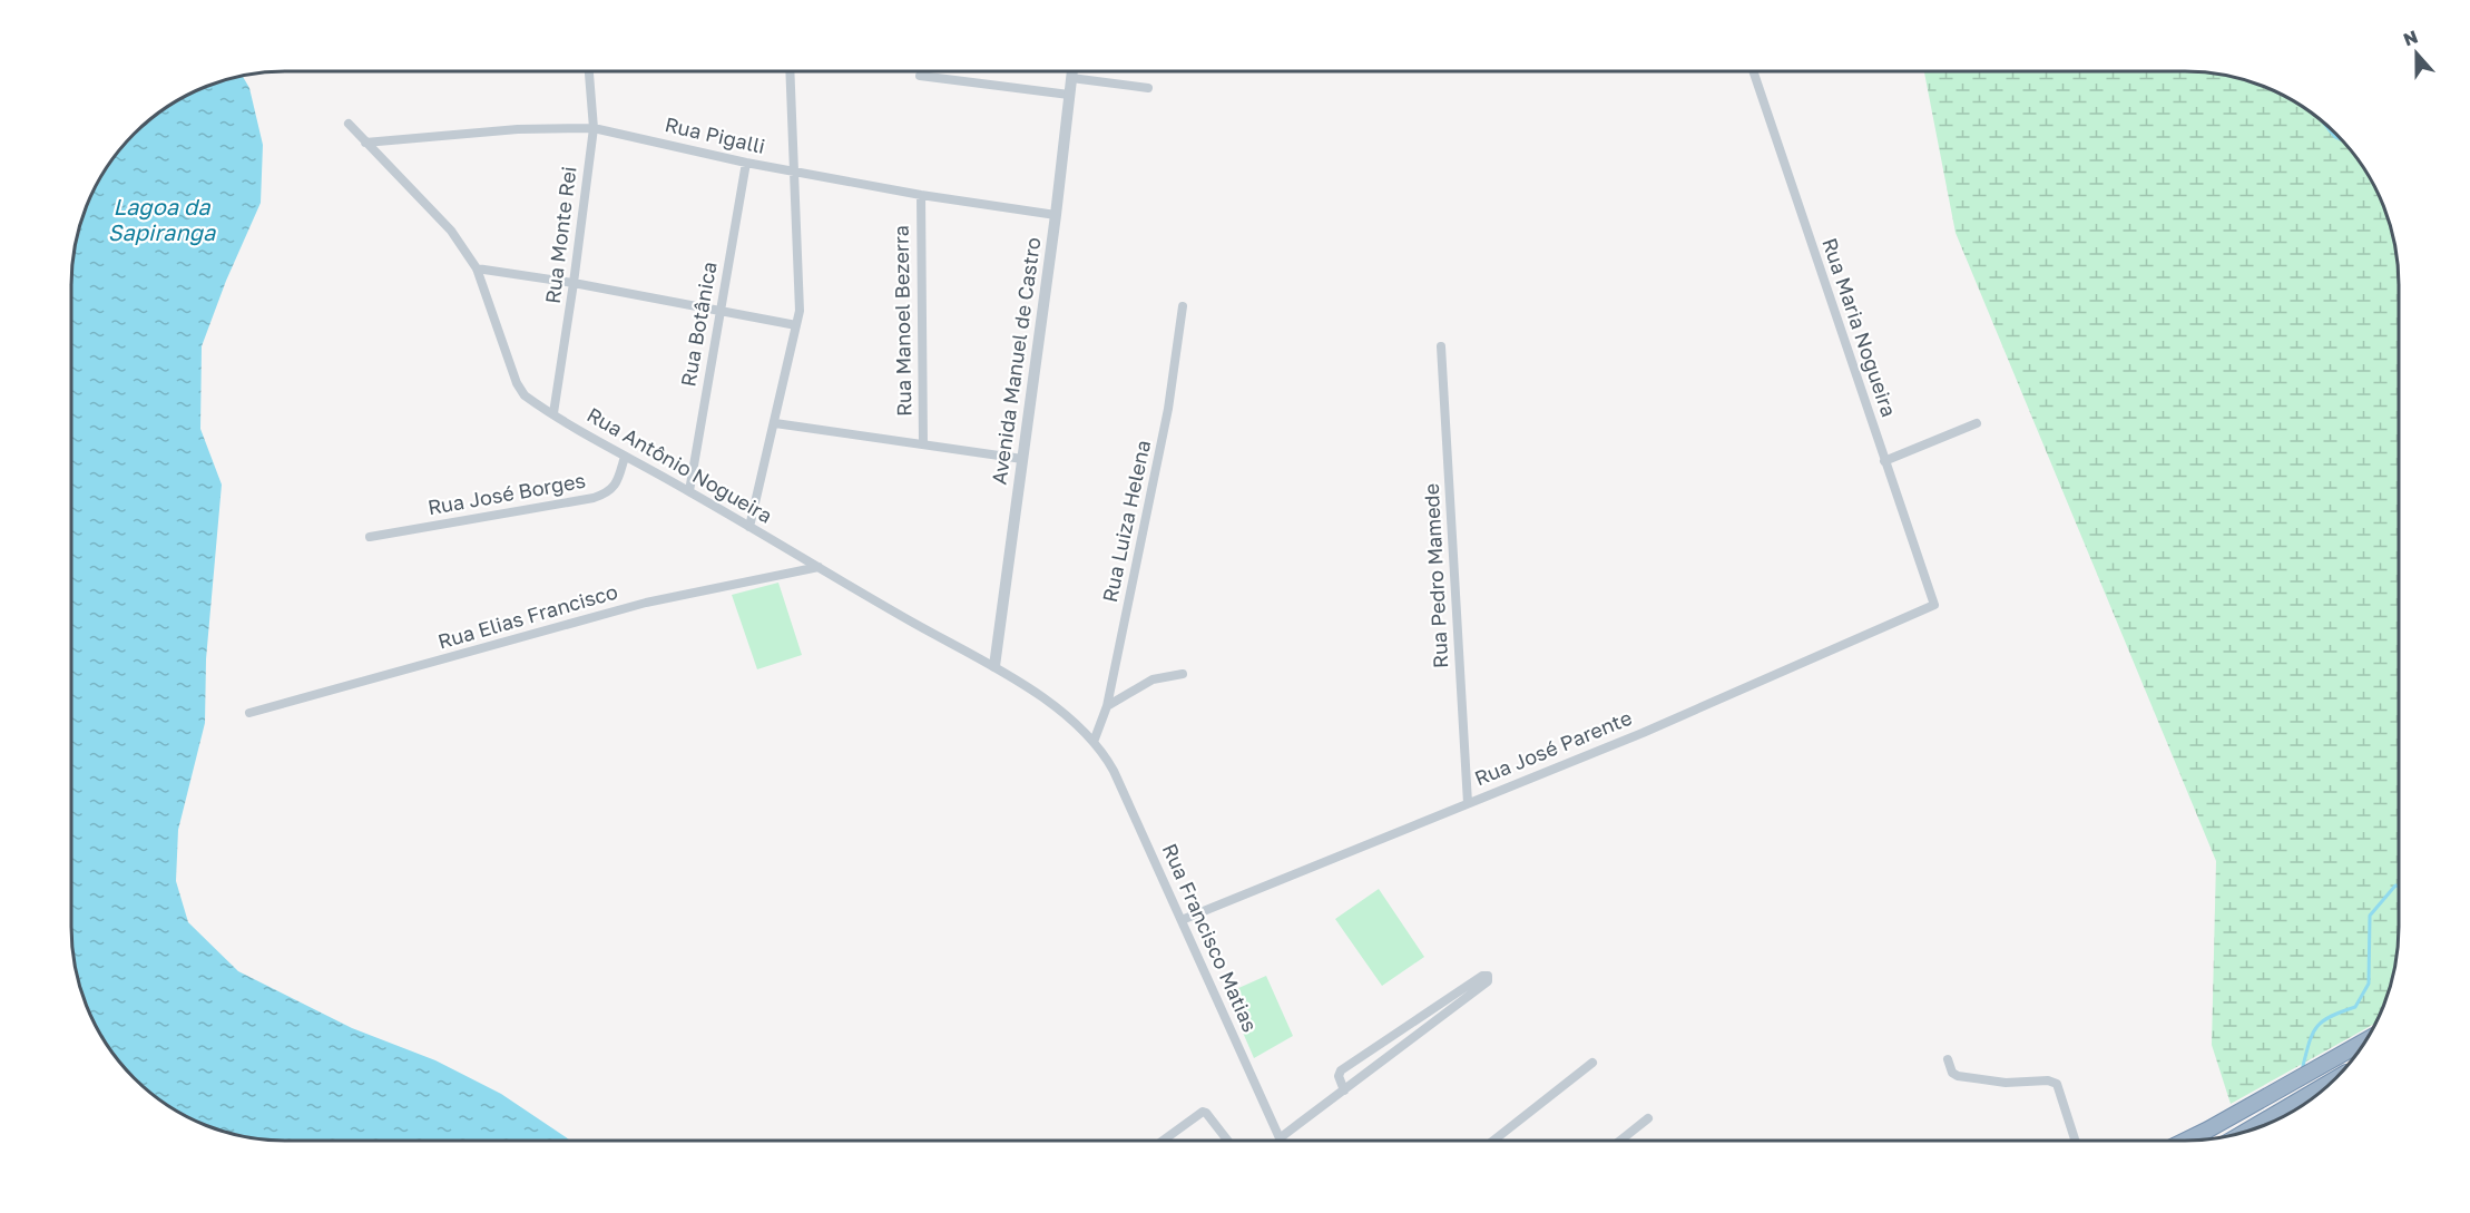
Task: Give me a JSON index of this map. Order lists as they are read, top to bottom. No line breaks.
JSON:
{"streets":{"street":["Rua Pigalli","Rua Monte Rei","Rua Manoel Bezerra","Rua Botânica","Rua Maria Nogueira","Avenida Manuel de Castro","Rua Antônio Nogueira","Rua José Borges","Rua Luiza Helena","Rua Pedro Mamede","Rua Elias Francisco","Rua José Parente","Rua Francisco Matias"]},"crossings":[["Rua Pigalli","Rua Monte Rei"],["Rua Pigalli","Rua Manoel Bezerra"],["Rua Pigalli","Rua Botânica"],["Rua Pigalli","Avenida Manuel de Castro"],["Rua Pigalli","Rua Antônio Nogueira"],["Rua Monte Rei","Rua Antônio Nogueira"],["Rua Botânica","Rua Antônio Nogueira"],["Rua Maria Nogueira","Rua José Parente"],["Avenida Manuel de Castro","Rua Antônio Nogueira"],["Rua Antônio Nogueira","Rua José Borges"],["Rua Antônio Nogueira","Rua Luiza Helena"],["Rua Antônio Nogueira","Rua Elias Francisco"],["Rua Antônio Nogueira","Rua Francisco Matias"],["Rua Luiza Helena","Rua Francisco Matias"],["Rua Pedro Mamede","Rua José Parente"],["Rua José Parente","Rua Francisco Matias"]],"water":["Lagoa da Sapiranga"],"north":"top"}
